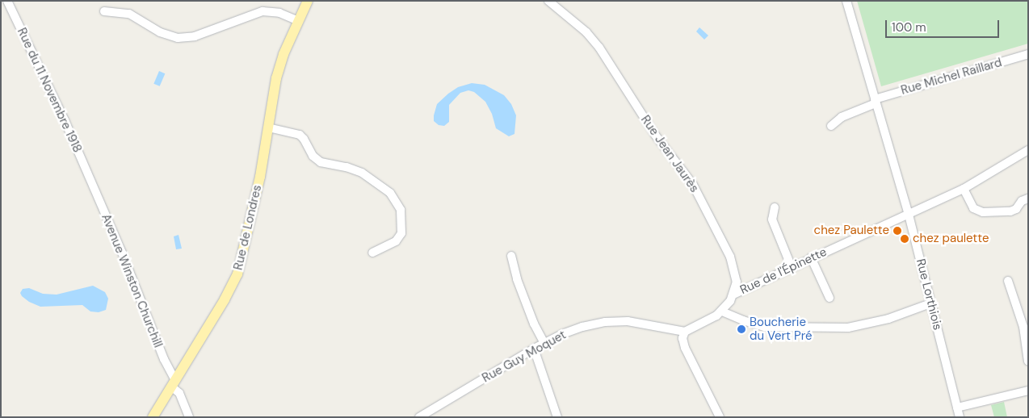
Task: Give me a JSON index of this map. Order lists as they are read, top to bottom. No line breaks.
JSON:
{"streets":{"main road":["Rue de Londres"],"street":["Rue Michel Raillard","Rue du 11 Novembre 1918","Rue Jean Jaurès","Rue de l'Épinette","Avenue Winston Churchill","Rue Lorthiois","Rue Guy Moquet"]},"crossings":[["Rue Michel Raillard","Rue Lorthiois"],["Rue du 11 Novembre 1918","Avenue Winston Churchill"],["Rue Jean Jaurès","Rue de l'Épinette"],["Rue Jean Jaurès","Rue Guy Moquet"],["Rue de Londres","Avenue Winston Churchill"],["Rue de l'Épinette","Rue Lorthiois"]],"places":["chez Paulette","chez paulette","Boucherie du Vert Pré"],"scale_bar":"100 m"}
